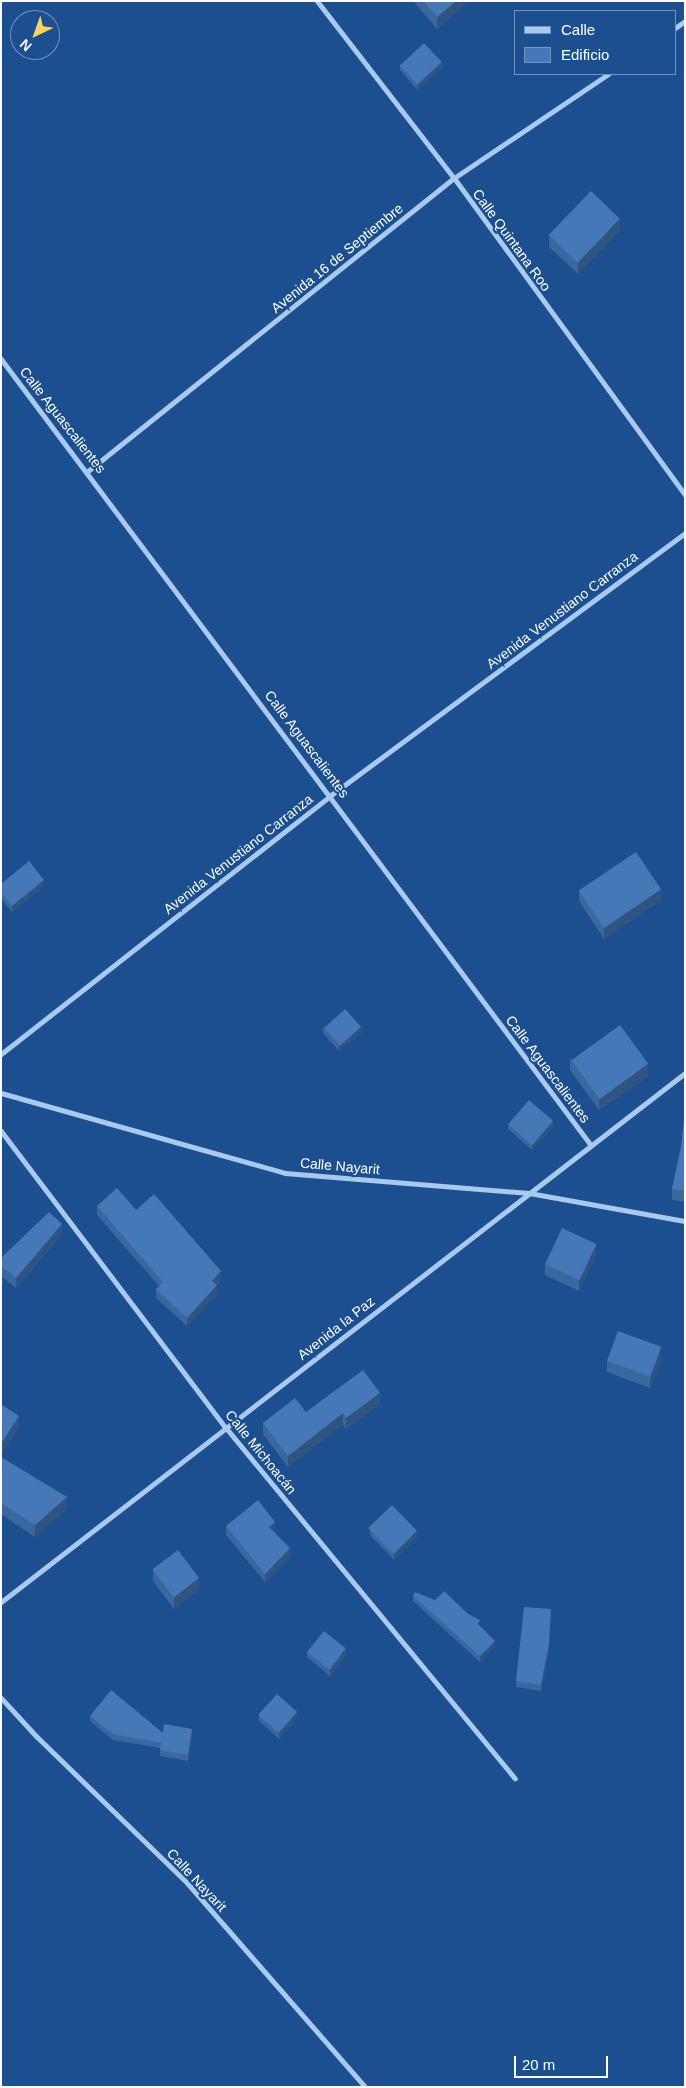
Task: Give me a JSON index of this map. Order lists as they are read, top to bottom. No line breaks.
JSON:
{"streets":{"street":["Calle Quintana Roo","Avenida 16 de Septiembre","Calle Aguascalientes","Avenida Venustiano Carranza","Calle Nayarit","Avenida la Paz","Calle Michoacán"]},"crossings":[["Calle Quintana Roo","Avenida 16 de Septiembre"],["Avenida 16 de Septiembre","Calle Aguascalientes"],["Calle Aguascalientes","Avenida Venustiano Carranza"],["Calle Aguascalientes","Avenida la Paz"],["Calle Nayarit","Avenida la Paz"],["Avenida la Paz","Calle Michoacán"]],"legend":["Calle","Edificio"],"scale_bar":"20 m","north":"bottom left"}
